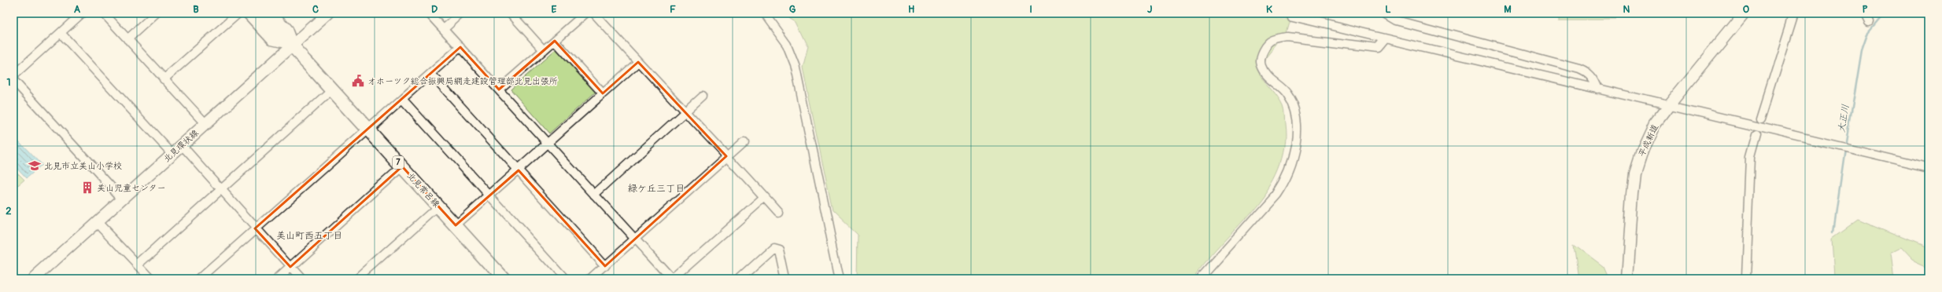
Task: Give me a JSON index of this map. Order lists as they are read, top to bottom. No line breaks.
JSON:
{"streets":{"main road":["平成新道","北見環状線","7","北見常呂線"]},"crossings":[["北見環状線","北見常呂線"]],"districts":["緑ケ丘三丁目","美山町西五丁目"],"water":["大正川"],"places":{"public building":["オホーツク総合振興局網走建設管理部北見出張所"],"school or university":["北見市立美山小学校"],"building":["美山児童センター"]},"grid":{"columns":["A","B","C","D","E","F","G","H","I","J","K","L","M","N","O","P"],"rows":["1","2"]}}
